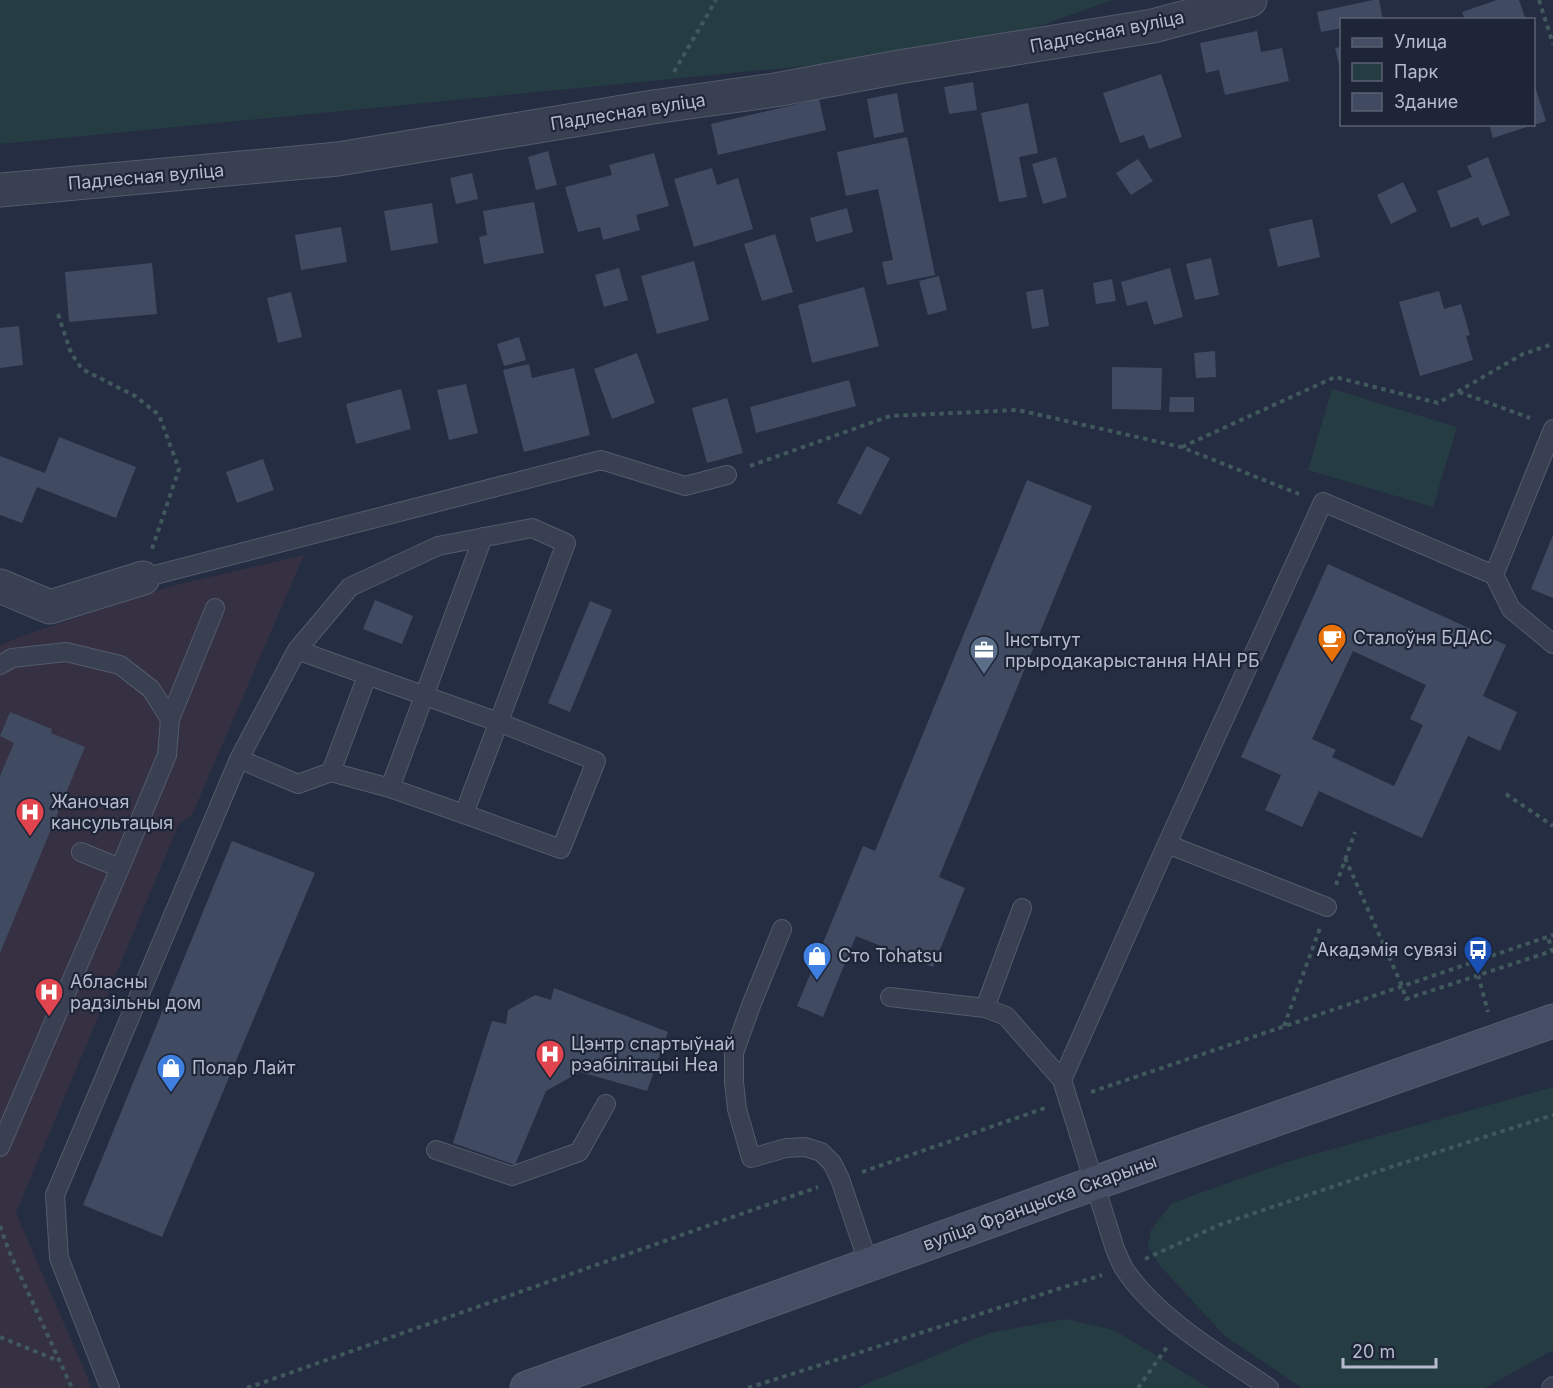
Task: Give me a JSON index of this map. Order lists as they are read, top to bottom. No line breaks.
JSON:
{"streets":{"main road":["вуліца Францыска Скарыны"],"street":["Падлесная вуліца"]},"places":{"cafe":["Сталоўня БДАС"],"office":["Інстытут прыродакарыстання НАН РБ"],"hospital":["Жаночая кансультацыя","Абласны радзільны дом","Цэнтр спартыўнай рэабілітацыі Неа"],"bus stop":["Акадэмія сувязі"],"shop":["Сто Tohatsu","Полар Лайт"]},"legend":["Улица","Парк","Здание"],"scale_bar":"20 m"}
